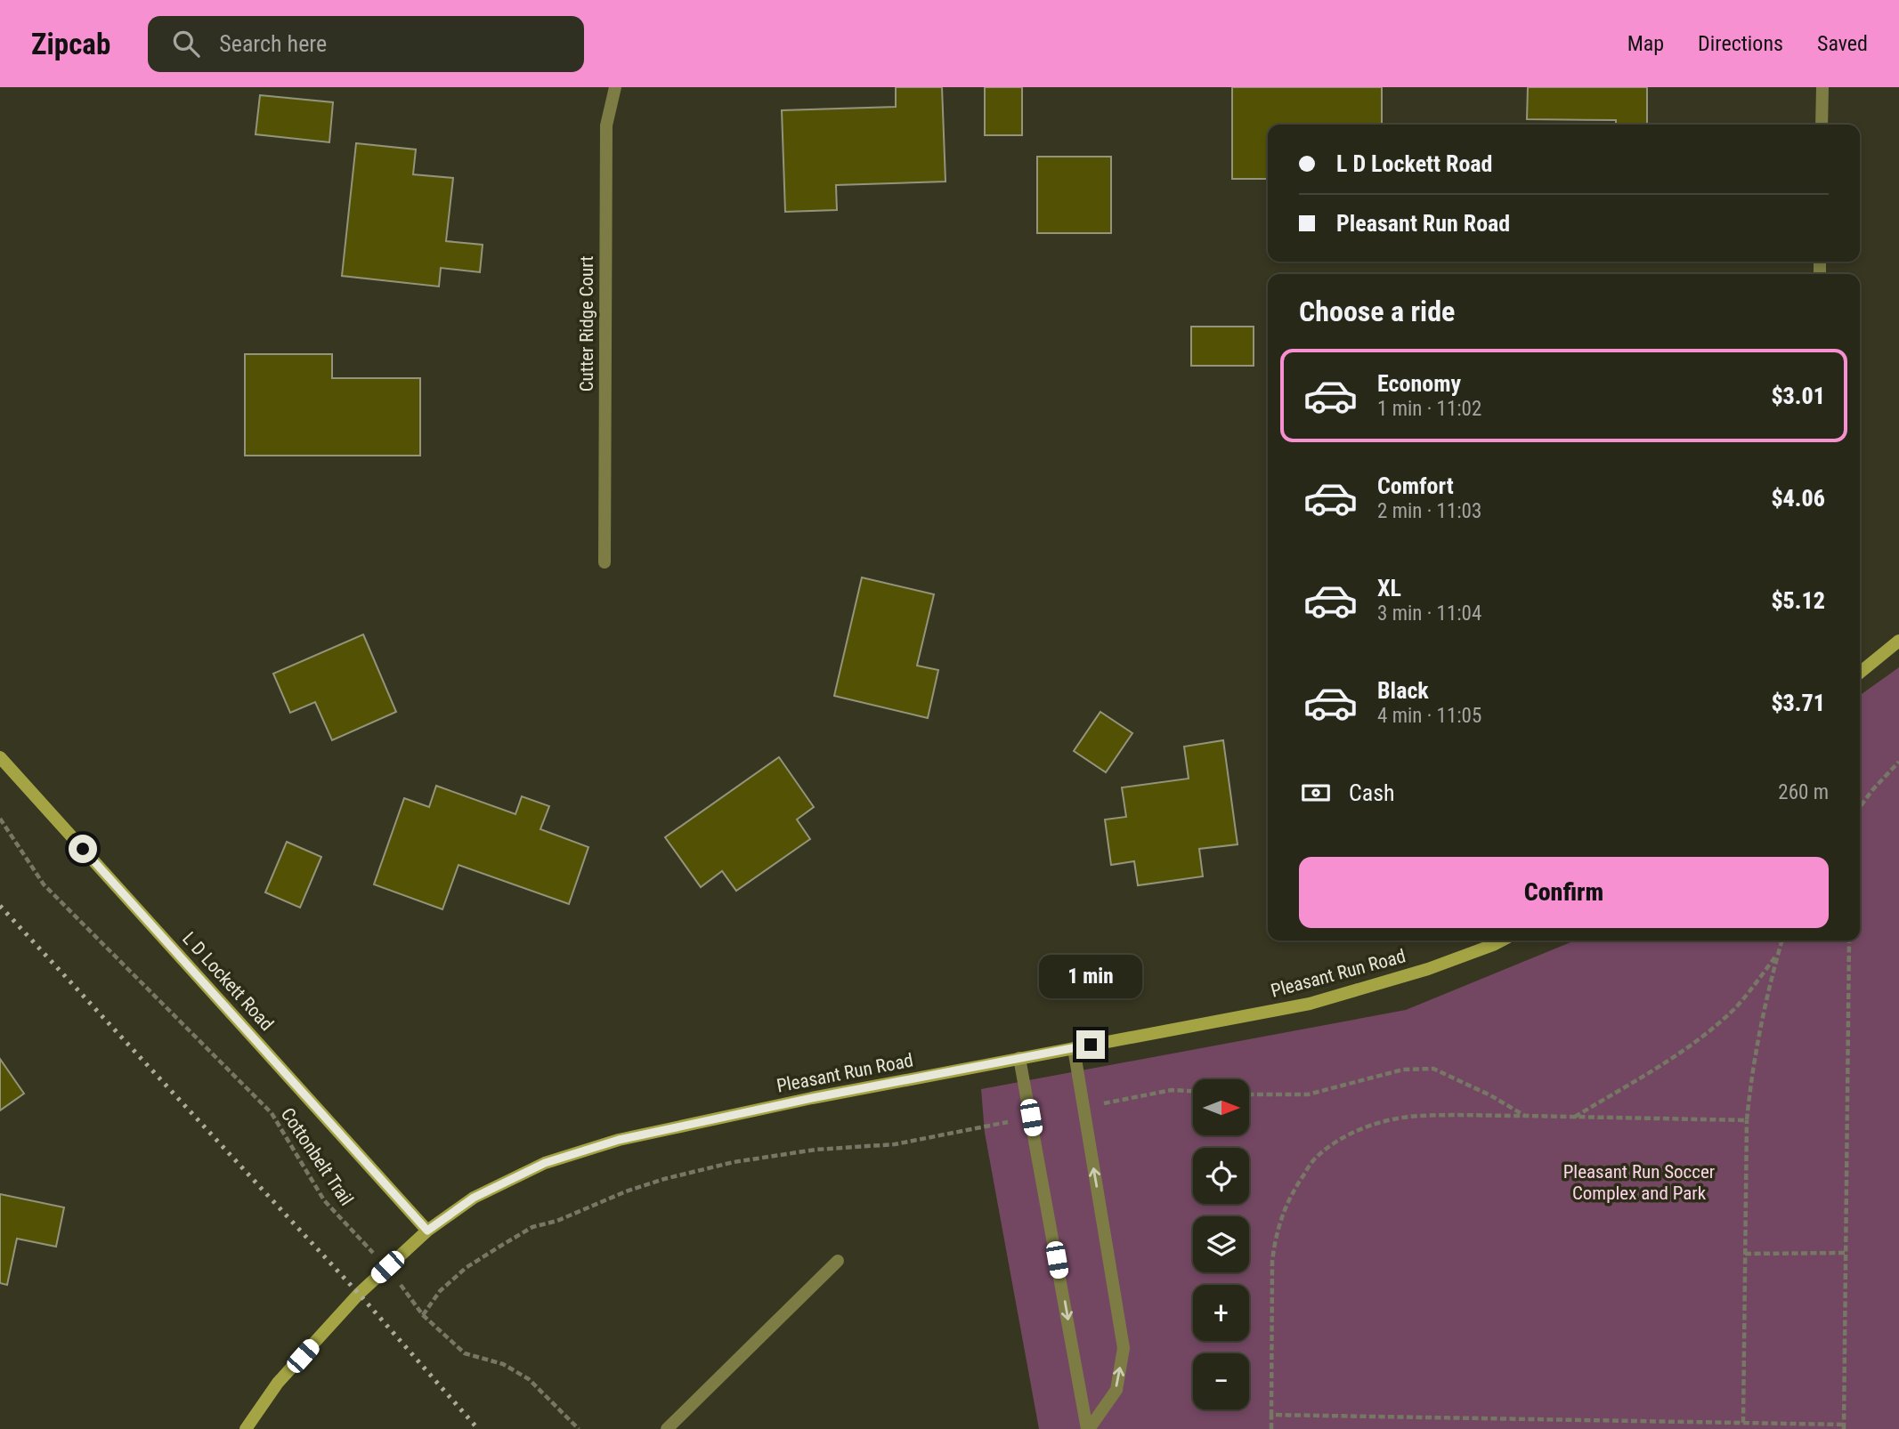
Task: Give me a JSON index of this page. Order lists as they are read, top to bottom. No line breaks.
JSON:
{"streets":{"main road":["Pleasant Run Road","L D Lockett Road"],"street":["Cutter Ridge Court"],"path":["Cottonbelt Trail"]},"crossings":[["Pleasant Run Road","L D Lockett Road"],["Pleasant Run Road","Cottonbelt Trail"]],"parks":["Pleasant Run Soccer Complex and Park"],"north":"right","page":{"header":"Zipcab","search":"Search here","nav":["Map","Directions","Saved"],"banner":["L D Lockett Road","Pleasant Run Road"],"heading":"Choose a ride","list":[{"name":"Economy","note":"1 min · 11:02","value":"$3.01"},{"name":"Comfort","note":"2 min · 11:03","value":"$4.06"},{"name":"XL","note":"3 min · 11:04","value":"$5.12"},{"name":"Black","note":"4 min · 11:05","value":"$3.71"}],"pay":["Cash","260 m"],"buttons":"Confirm","bubble":"1 min","map_buttons":["+","−"]}}
